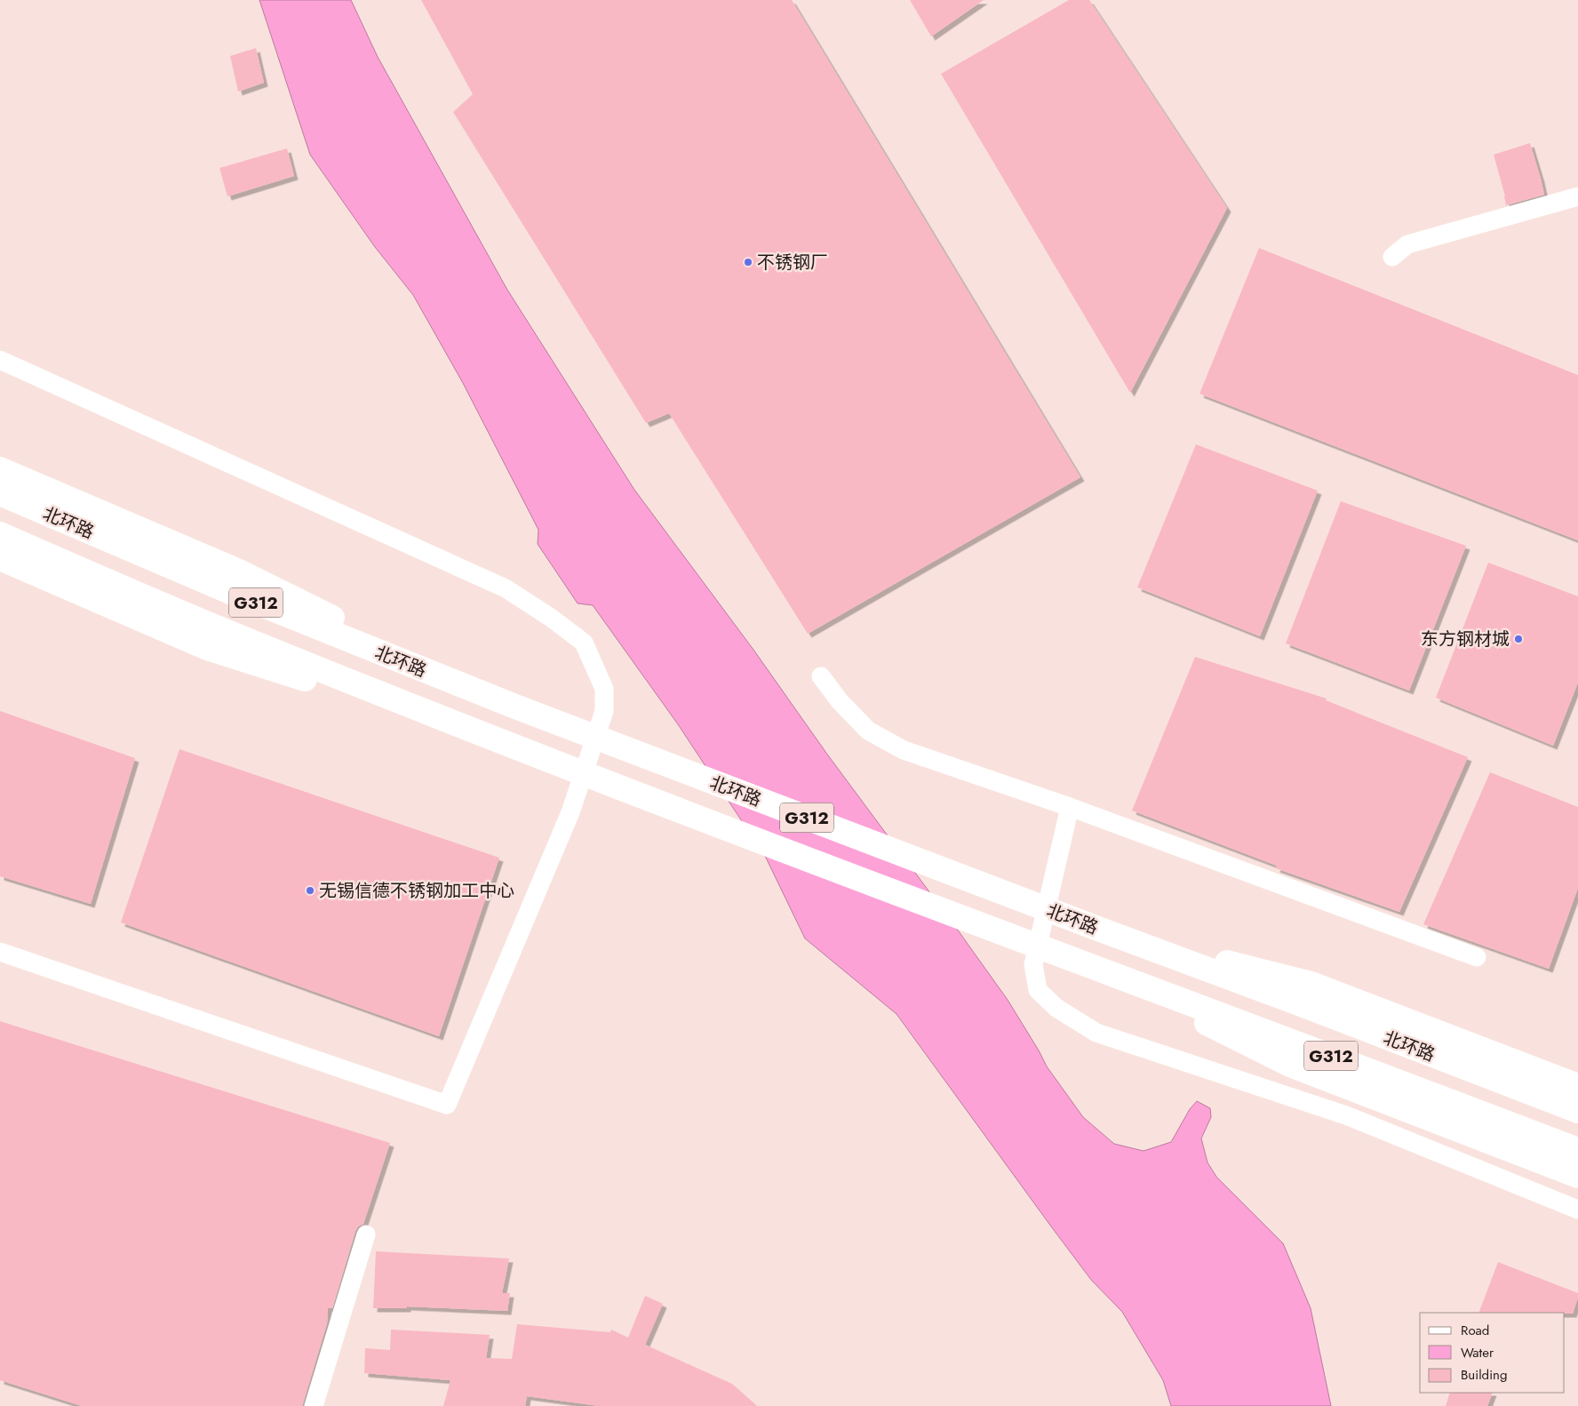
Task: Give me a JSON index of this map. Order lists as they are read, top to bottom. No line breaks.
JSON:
{"streets":{"highway":["北环路","G312"]},"places":["不锈钢厂","东方钢材城","无锡信德不锈钢加工中心"],"legend":["Road","Water","Building"]}
